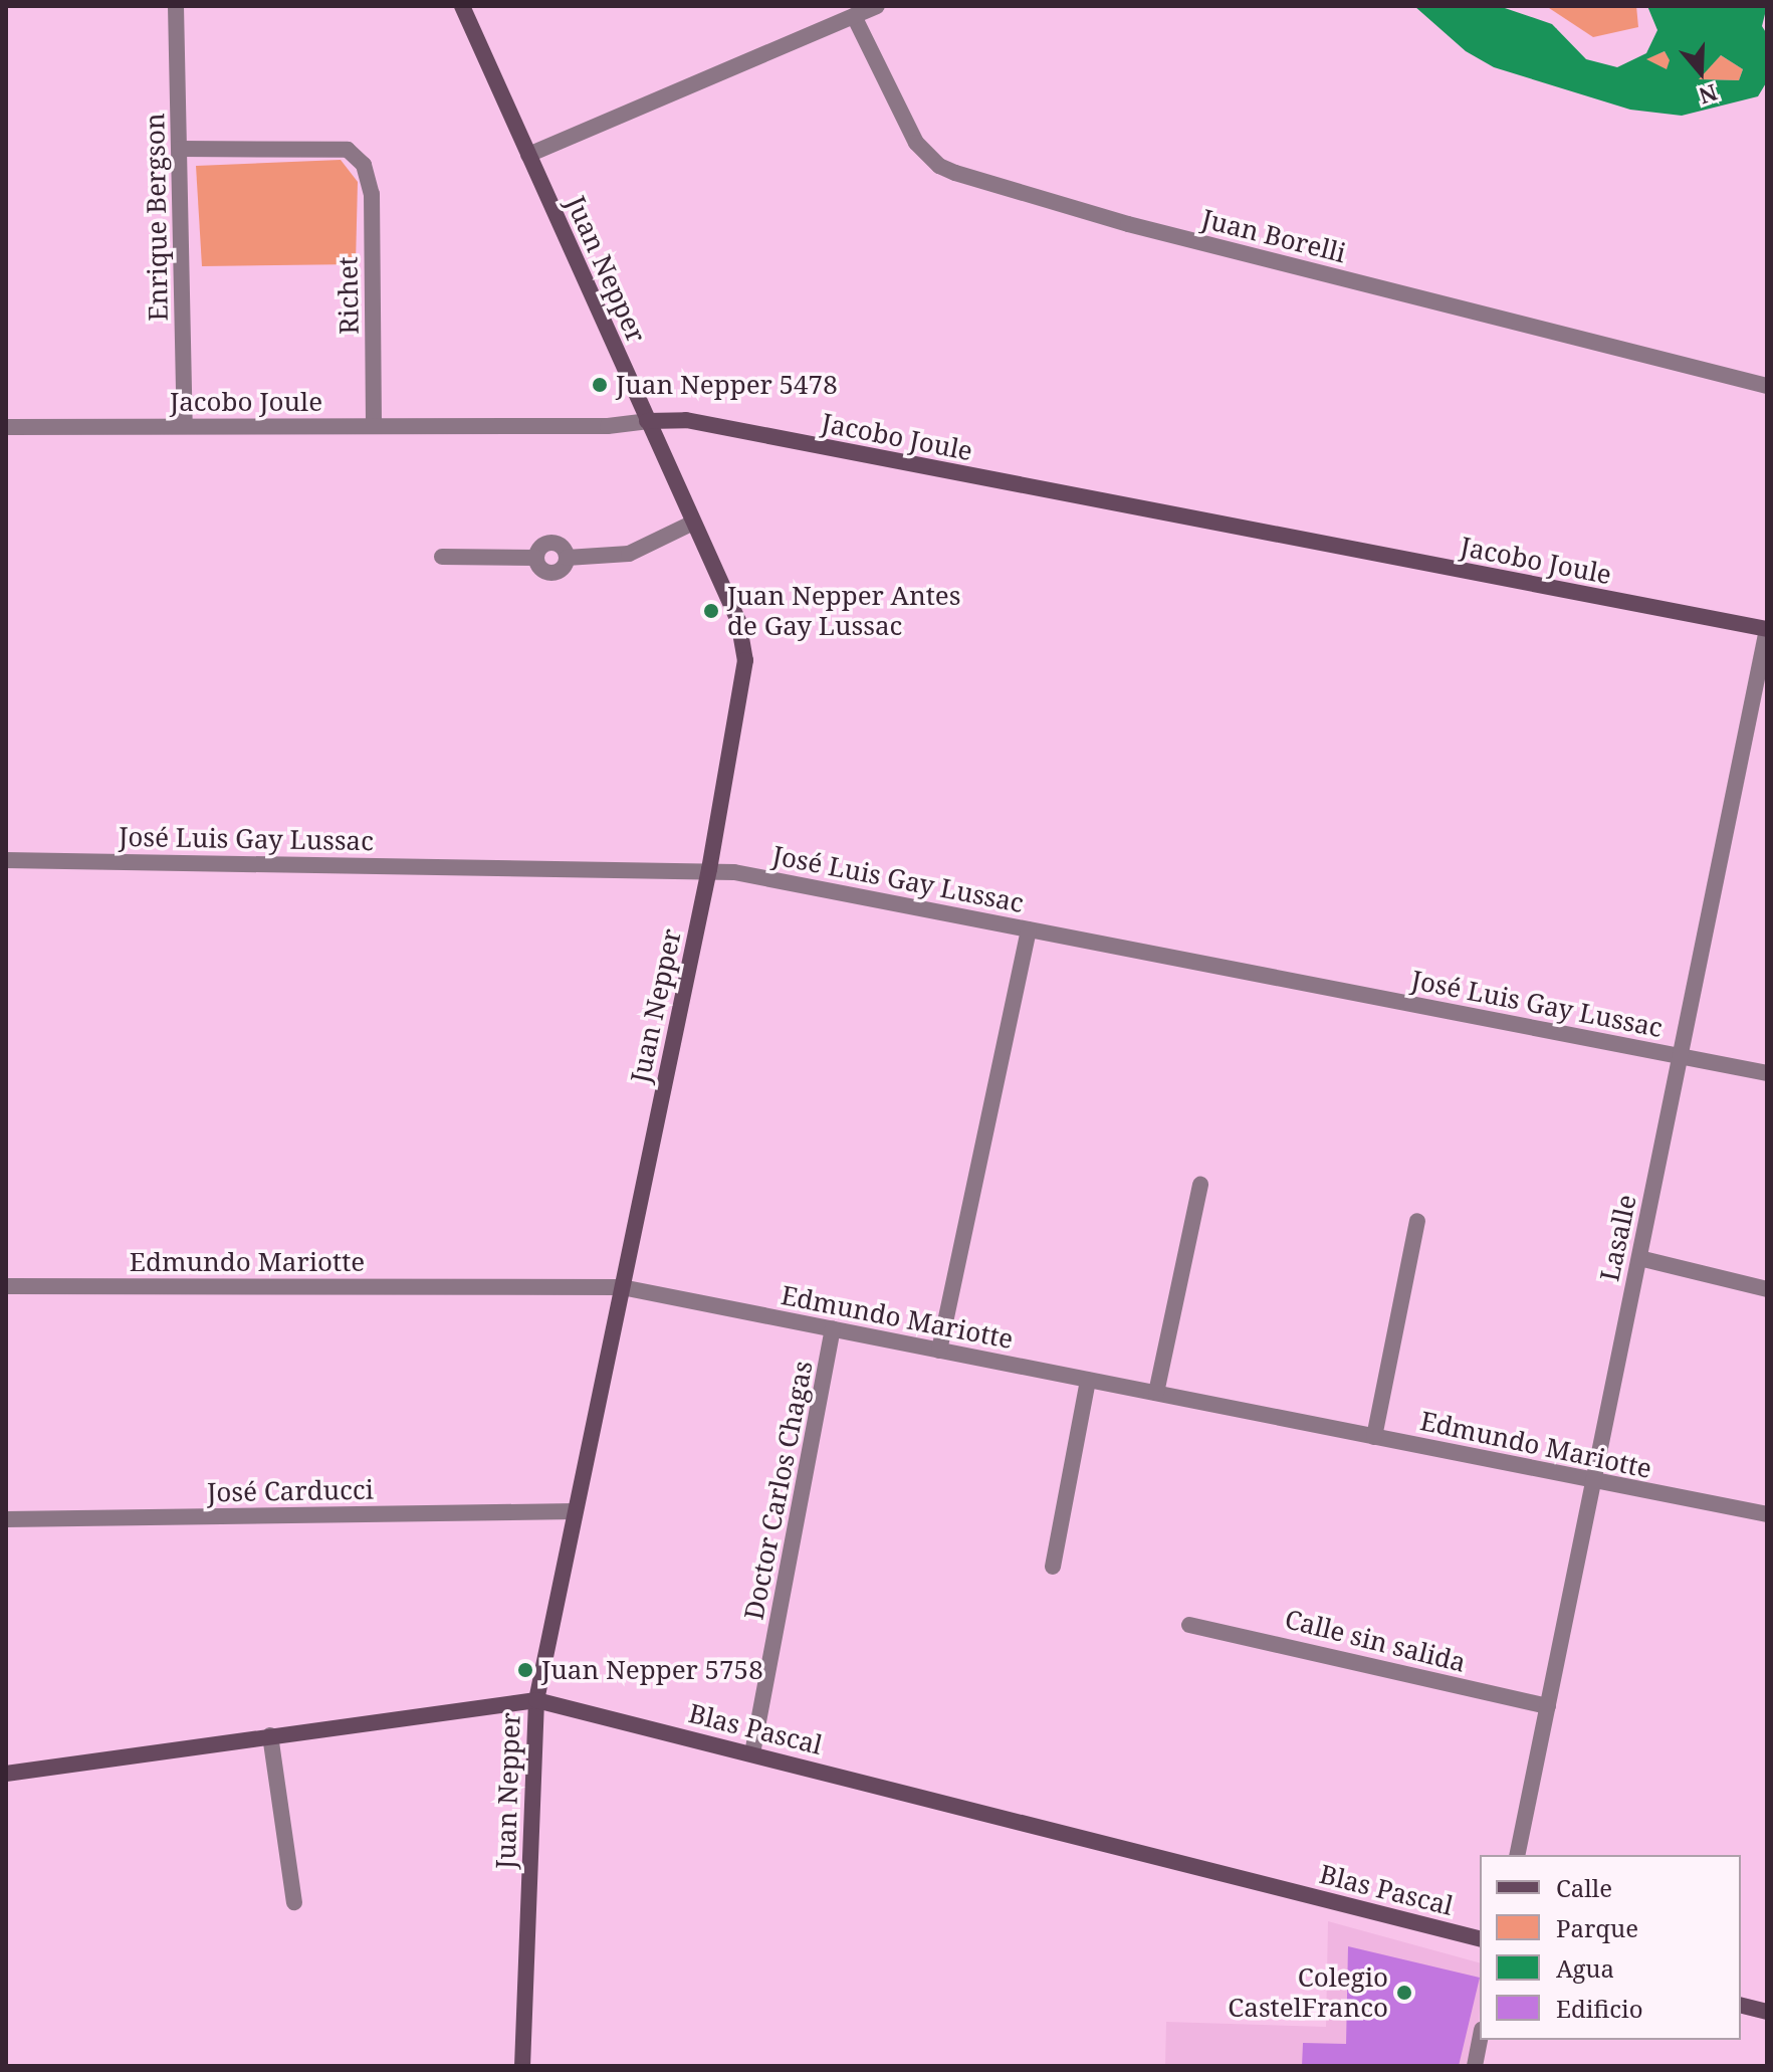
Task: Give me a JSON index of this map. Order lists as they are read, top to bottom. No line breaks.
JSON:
{"streets":{"main road":["Juan Nepper","Jacobo Joule","Blas Pascal"],"street":["Enrique Bergson","Juan Borelli","Richet","José Luis Gay Lussac","Lasalle","Edmundo Mariotte","Doctor Carlos Chagas","José Carducci","Calle sin salida"]},"crossings":[["Enrique Bergson","Richet"],["Enrique Bergson","Jacobo Joule"],["Juan Nepper","Jacobo Joule"],["Juan Nepper","José Luis Gay Lussac"],["Juan Nepper","Edmundo Mariotte"],["Juan Nepper","José Carducci"],["Juan Nepper","Blas Pascal"],["Richet","Jacobo Joule"],["Jacobo Joule","Lasalle"],["José Luis Gay Lussac","Lasalle"],["Lasalle","Edmundo Mariotte"],["Lasalle","Calle sin salida"],["Edmundo Mariotte","Doctor Carlos Chagas"],["Doctor Carlos Chagas","Blas Pascal"]],"places":["Juan Nepper 5478","Juan Nepper Antes de Gay Lussac","Juan Nepper 5758","Colegio CastelFranco"],"legend":["Calle","Parque","Agua","Edificio"],"north":"bottom"}
